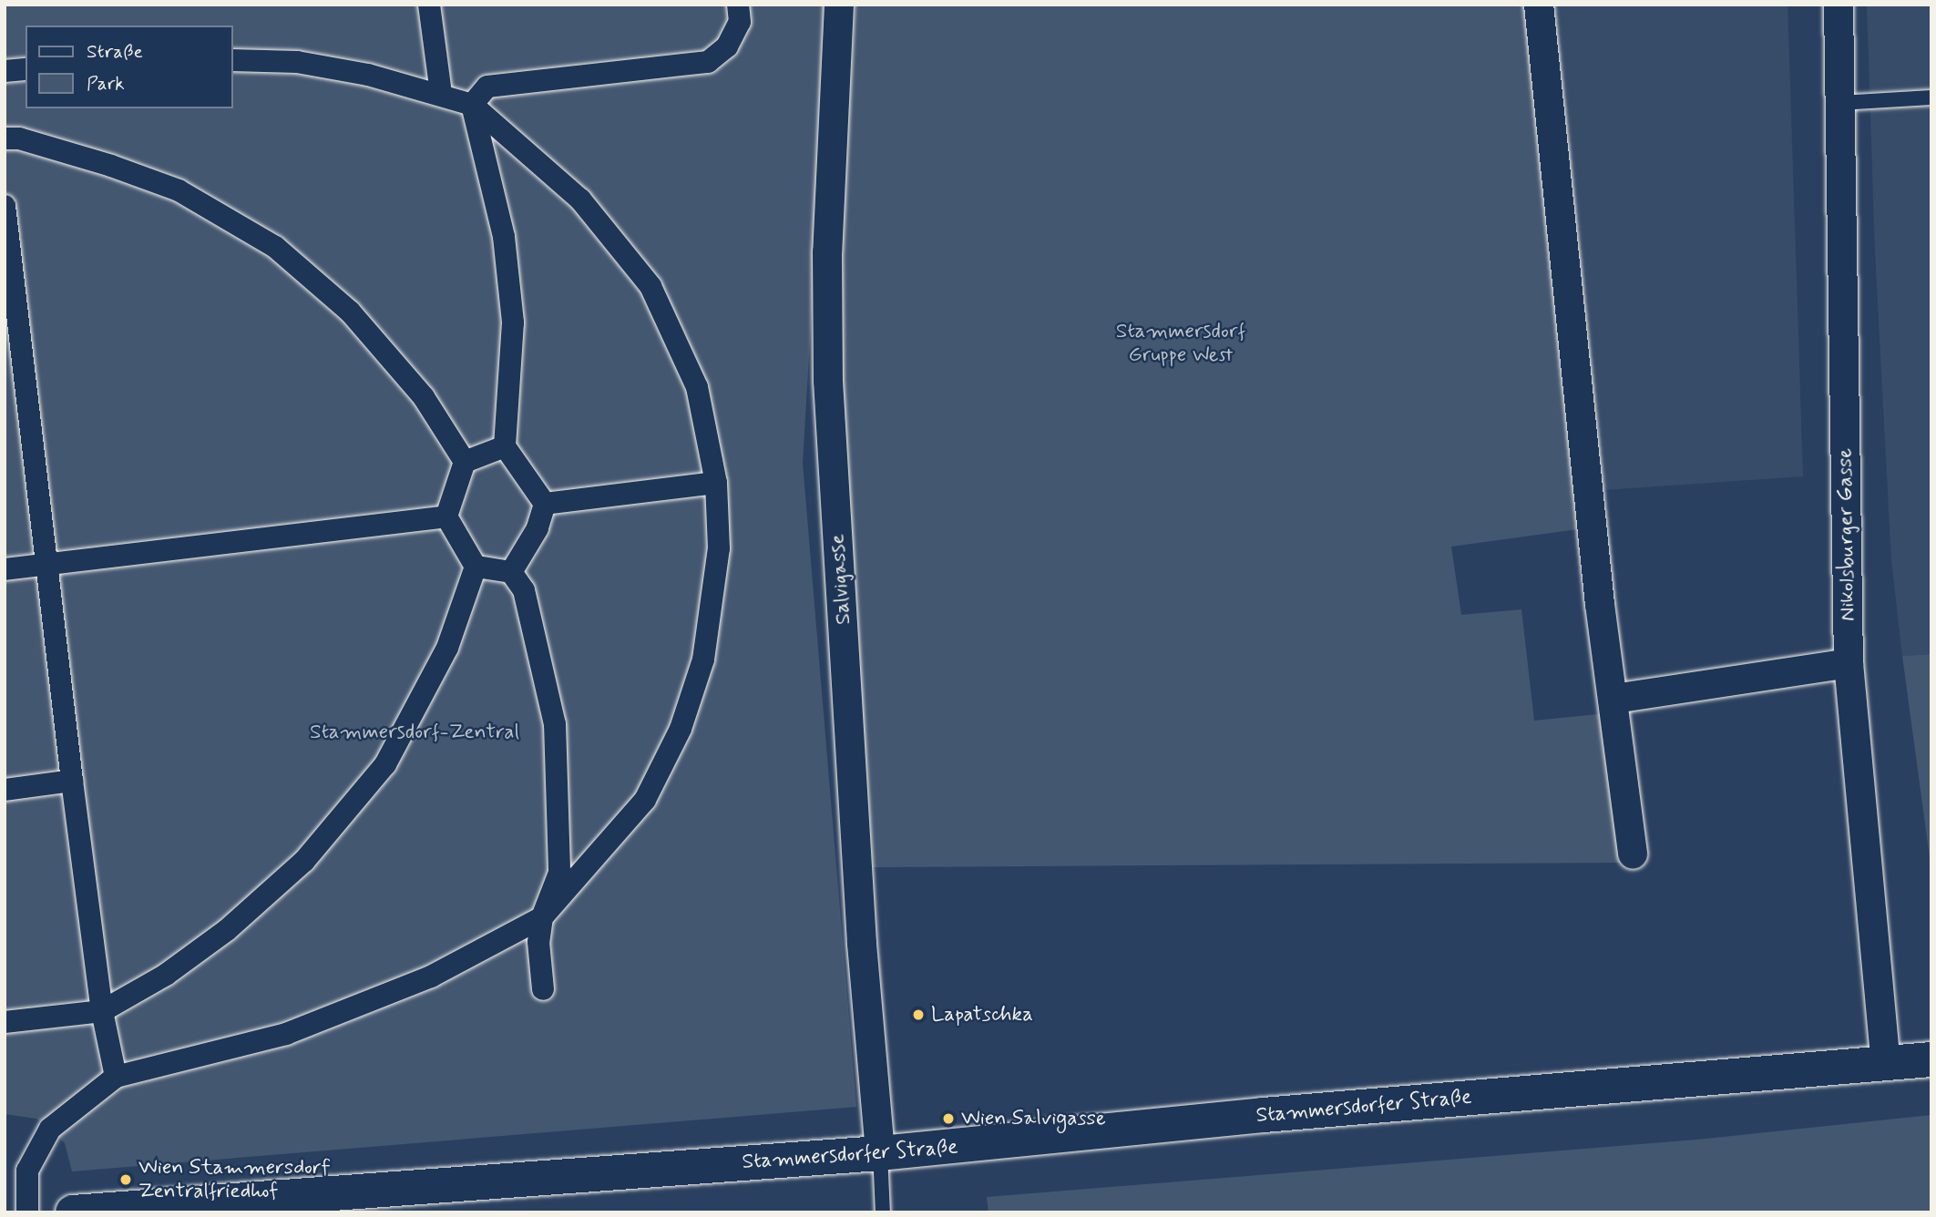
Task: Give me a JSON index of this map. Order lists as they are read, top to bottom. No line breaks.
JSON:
{"streets":{"main road":["Stammersdorfer Straße"],"street":["Nikolsburger Gasse","Salvigasse"]},"crossings":[["Nikolsburger Gasse","Stammersdorfer Straße"],["Salvigasse","Stammersdorfer Straße"]],"parks":["Stammersdorf Gruppe West","Stammersdorf-Zentral"],"places":["Lapatschka","Wien Salvigasse","Wien Stammersdorf Zentralfriedhof"],"legend":["Straße","Park"]}
